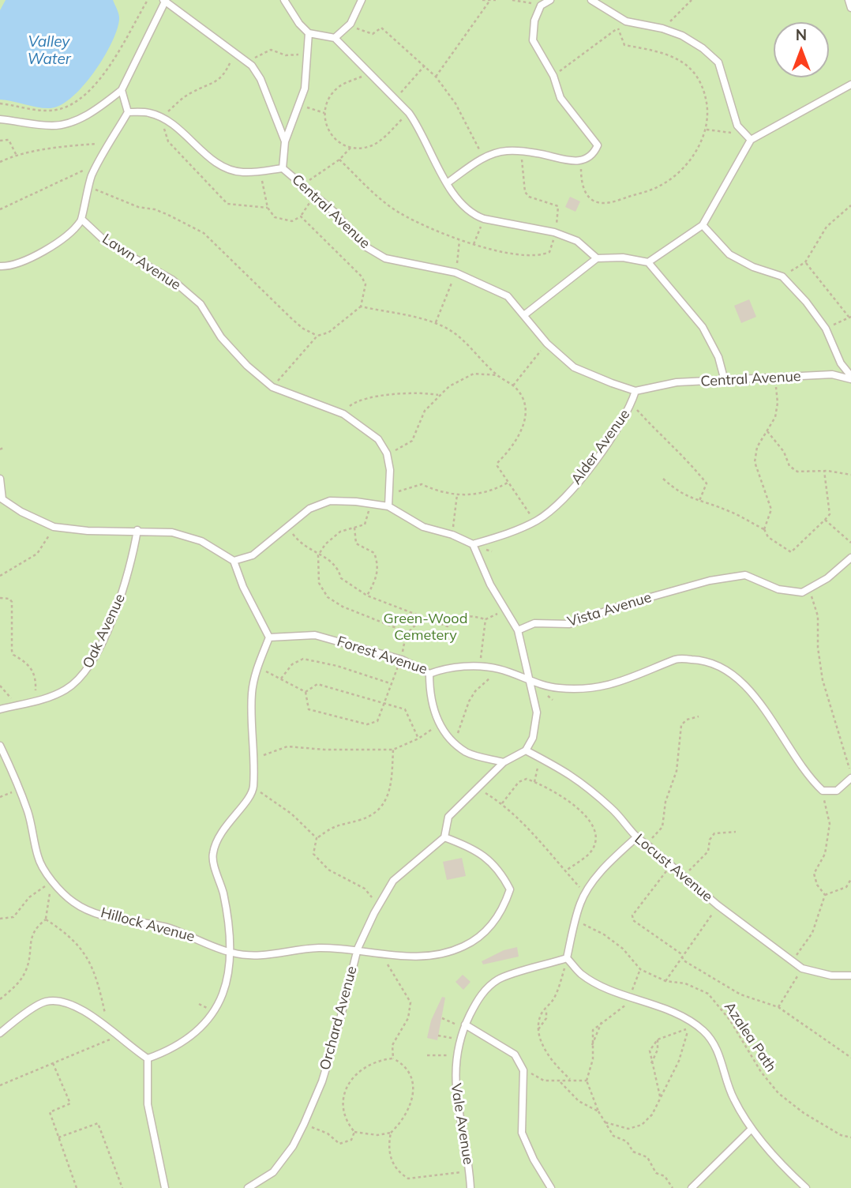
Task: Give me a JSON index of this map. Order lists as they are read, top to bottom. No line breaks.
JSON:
{"streets":{"lane":["Central Avenue","Lawn Avenue","Alder Avenue","Vista Avenue","Oak Avenue","Forest Avenue","Locust Avenue","Hillock Avenue","Orchard Avenue","Vale Avenue"],"path":["Azalea Path"]},"crossings":[["Central Avenue","Alder Avenue"],["Forest Avenue","Locust Avenue"],["Hillock Avenue","Orchard Avenue"]],"water":["Valley Water"],"parks":["Green-Wood Cemetery"],"north":"top"}
